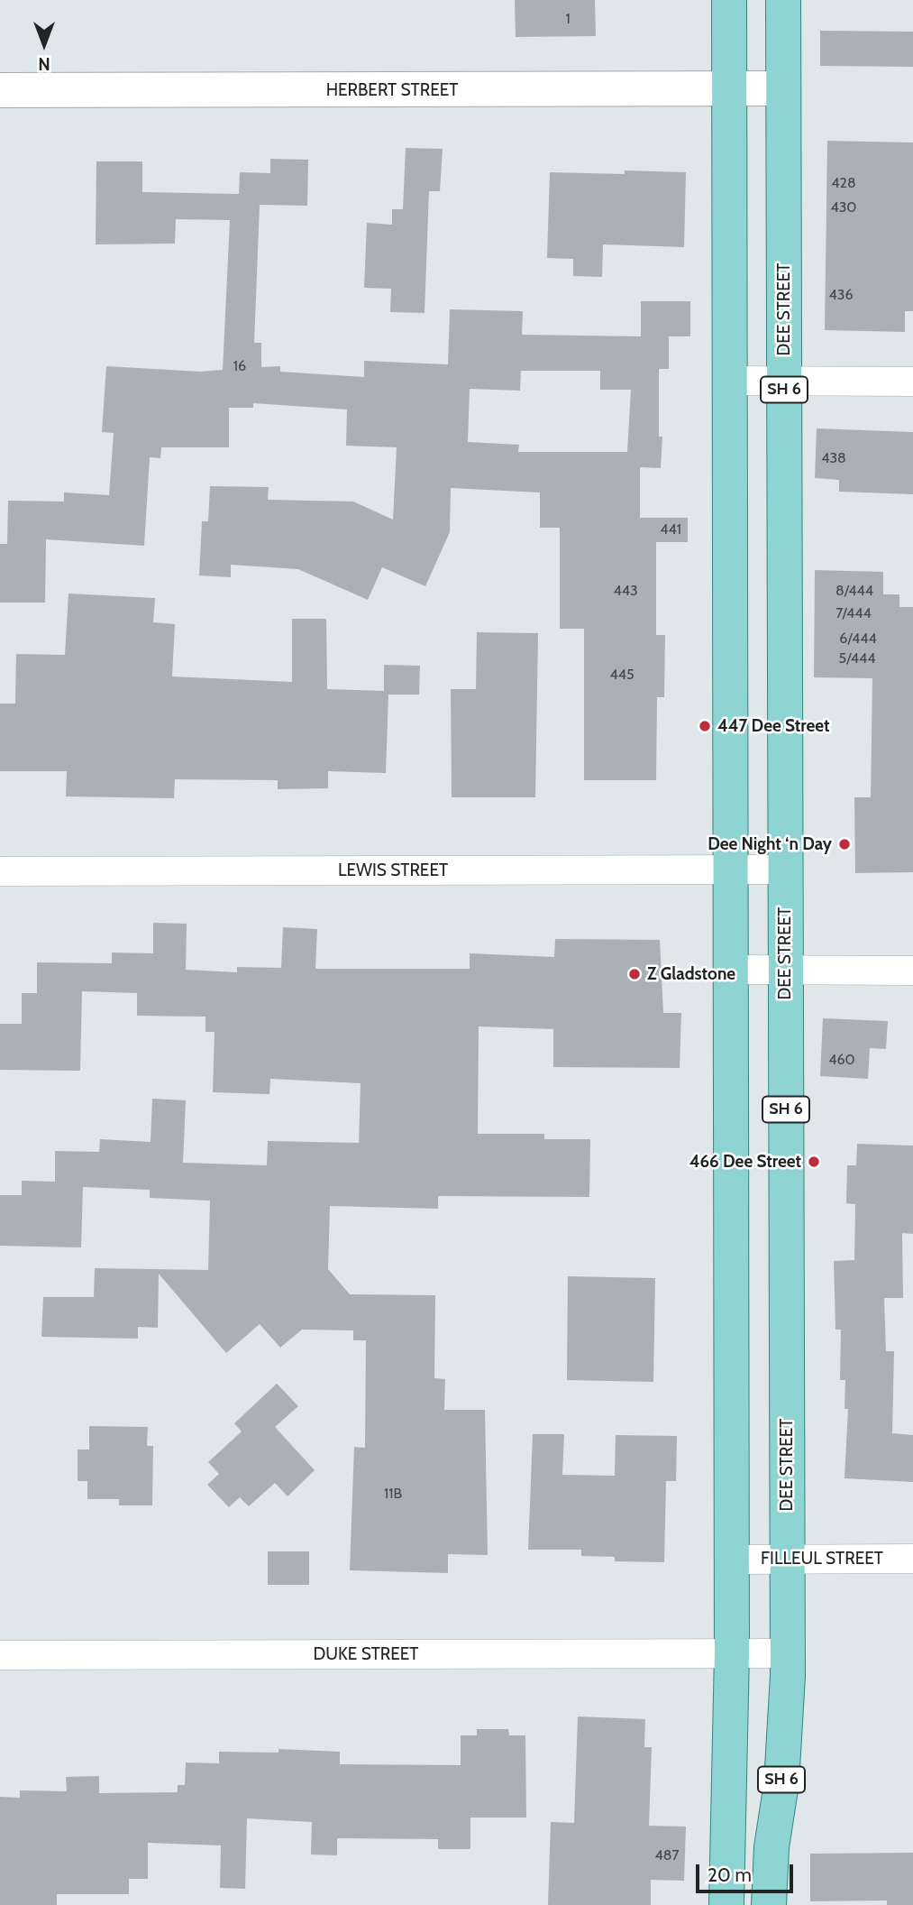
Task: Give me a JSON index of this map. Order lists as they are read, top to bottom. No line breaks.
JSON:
{"streets":{"main road":["HERBERT STREET","DEE STREET","SH 6"],"street":["LEWIS STREET","FILLEUL STREET","DUKE STREET"]},"crossings":[["HERBERT STREET","DEE STREET"],["DEE STREET","LEWIS STREET"],["DEE STREET","FILLEUL STREET"],["DEE STREET","DUKE STREET"]],"places":["447 Dee Street","Dee Night ‘n Day","Z Gladstone","466 Dee Street"],"house_numbers":["1","428","430","436","16","438","441","443","8/444","7/444","6/444","5/444","445","460","11B","487"],"scale_bar":"20 m","north":"bottom"}
